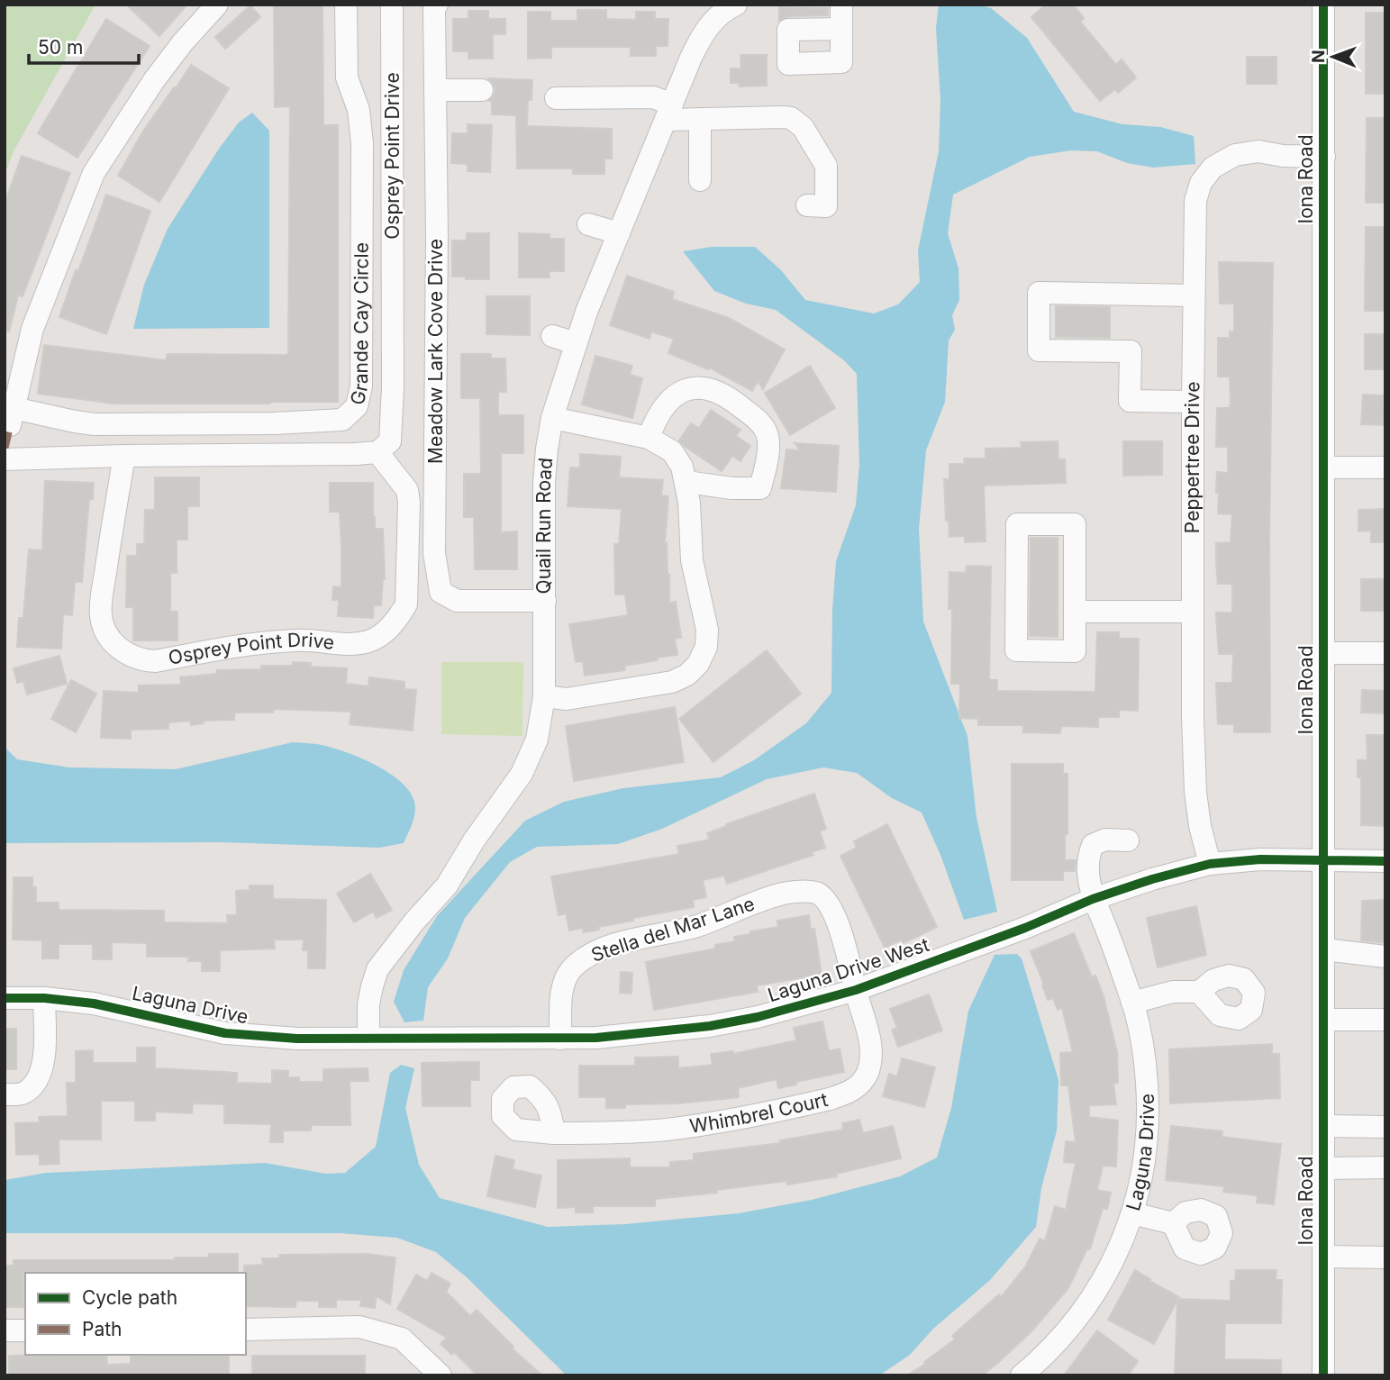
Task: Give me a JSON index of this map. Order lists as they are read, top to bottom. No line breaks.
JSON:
{"streets":{"street":["Osprey Point Drive","Iona Road","Grande Cay Circle","Meadow Lark Cove Drive","Peppertree Drive","Quail Run Road","Stella del Mar Lane","Laguna Drive West","Laguna Drive","Whimbrel Court"]},"crossings":[["Iona Road","Peppertree Drive"],["Iona Road","Laguna Drive West"],["Meadow Lark Cove Drive","Quail Run Road"],["Peppertree Drive","Laguna Drive West"],["Quail Run Road","Laguna Drive West"],["Quail Run Road","Laguna Drive"],["Stella del Mar Lane","Laguna Drive West"],["Stella del Mar Lane","Whimbrel Court"],["Laguna Drive West","Laguna Drive"],["Laguna Drive West","Whimbrel Court"]],"legend":["Cycle path","Path"],"scale_bar":"50 m","north":"left"}
